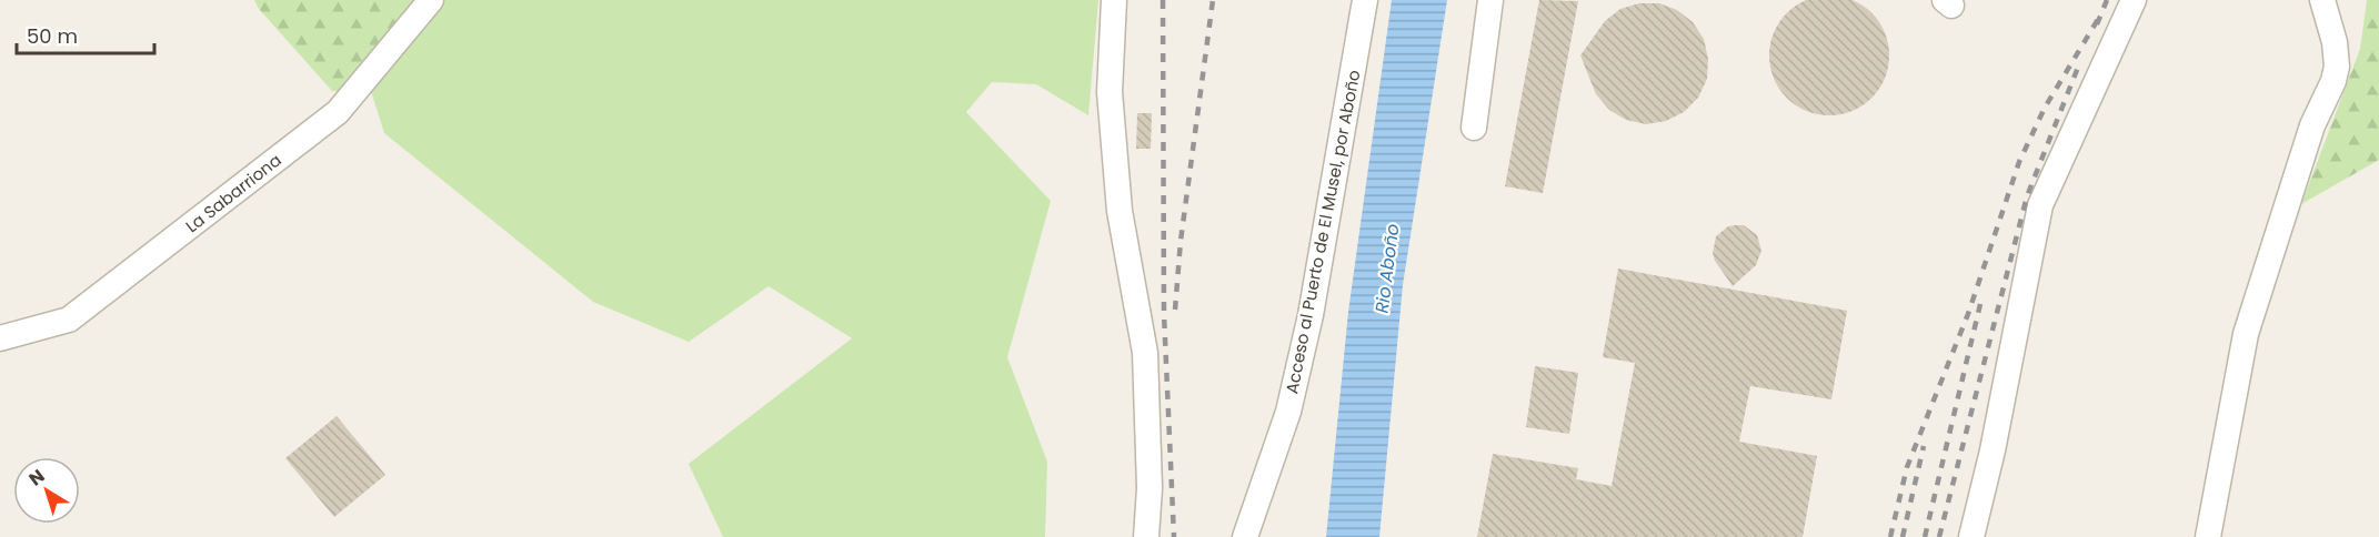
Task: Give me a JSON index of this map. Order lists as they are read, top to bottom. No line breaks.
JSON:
{"streets":{"street":["La Sabarriona","Acceso al Puerto de El Musel, por Aboño"]},"water":["Rio Aboño"],"scale_bar":"50 m","north":"top left"}
